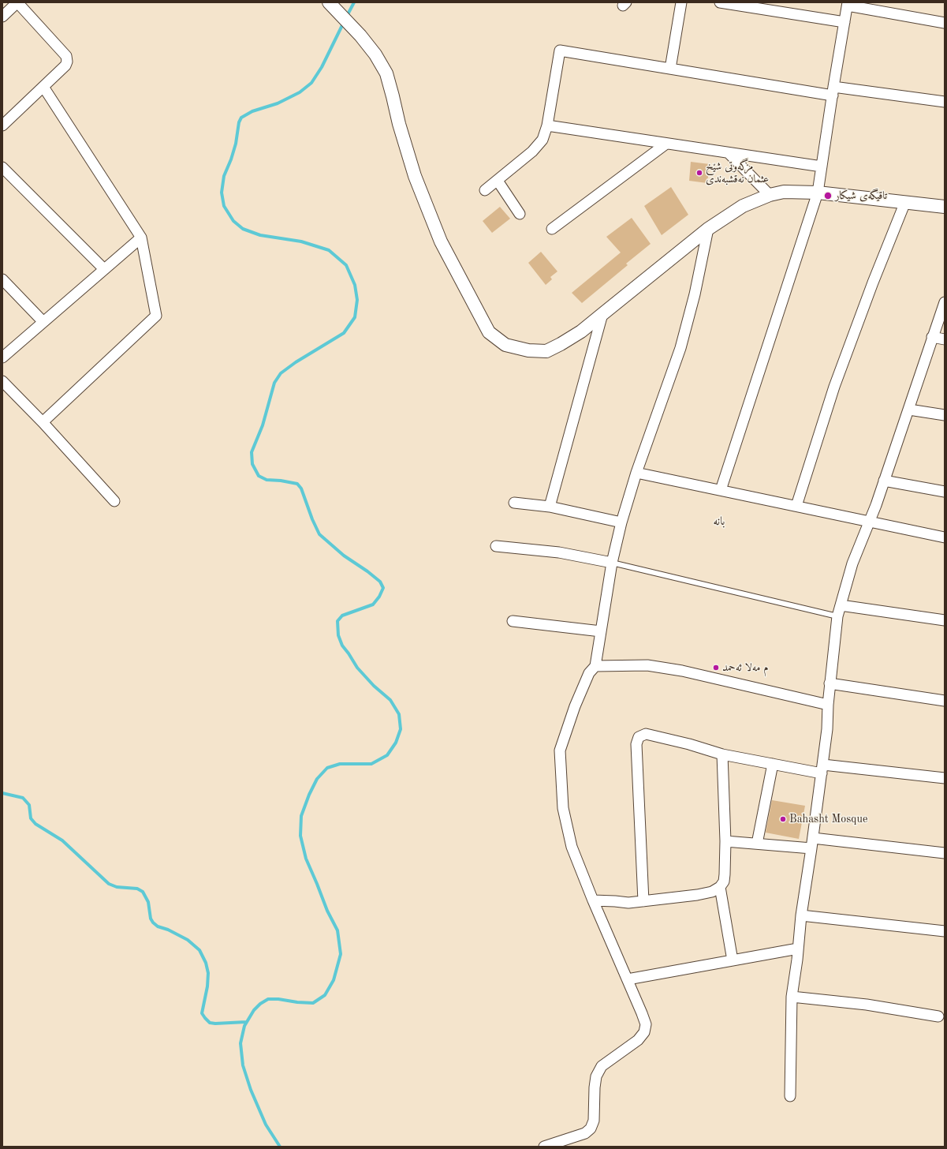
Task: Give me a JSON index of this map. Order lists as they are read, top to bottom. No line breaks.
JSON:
{"districts":["بانە"],"places":["مزگەوتی شێخ عثمان نەقشبەندی","تاقیگەی شیکار","م مەلا ئەحمد","Bahasht Mosque"]}
